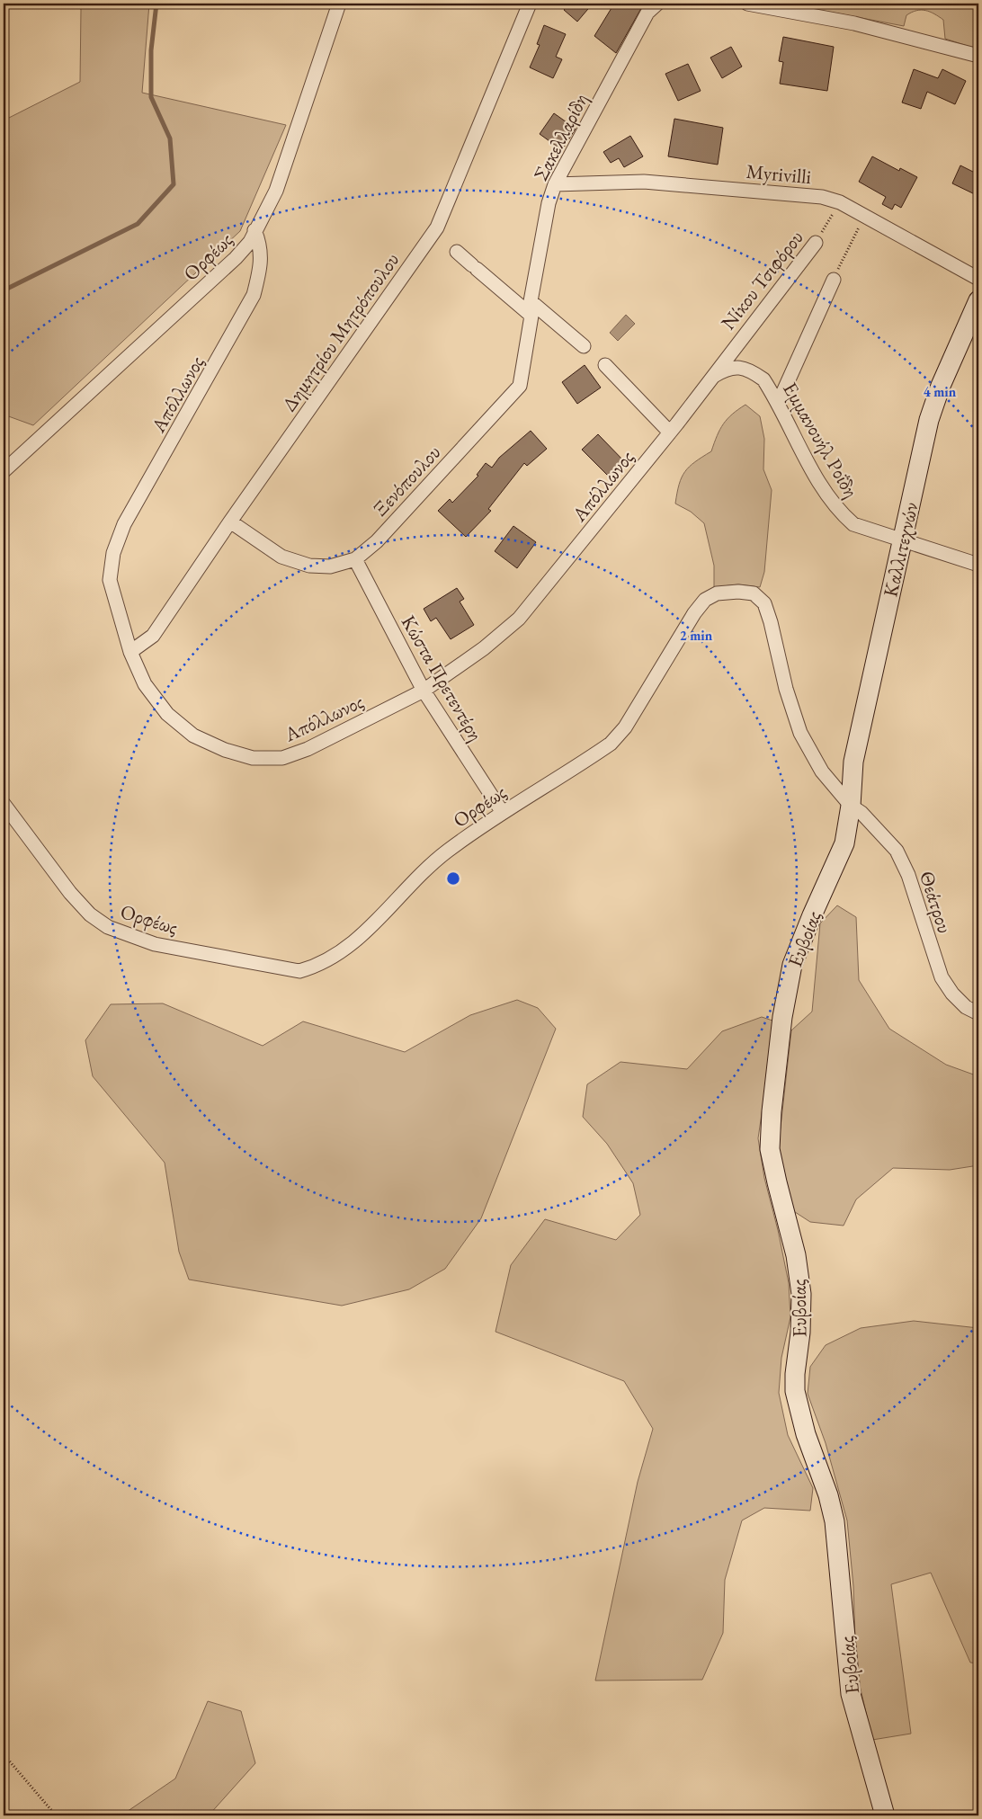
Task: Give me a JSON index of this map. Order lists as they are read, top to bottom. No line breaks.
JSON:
{"streets":{"street":["Σακελλαρίδη","Myrivilli","Ορφέως","Νίκου Τσιφόρου","Δημητρίου Μητρόπουλου","Απόλλωνος","Εμμανουήλ Ροΐδη","Ξενόπουλου","Καλλιτεχνών","Κώστα Πρετεντέρη","Θεάτρου","Ευβοίας"]},"crossings":[["Σακελλαρίδη","Myrivilli"],["Σακελλαρίδη","Ξενόπουλου"],["Myrivilli","Νίκου Τσιφόρου"],["Ορφέως","Απόλλωνος"],["Ορφέως","Καλλιτεχνών"],["Ορφέως","Κώστα Πρετεντέρη"],["Ορφέως","Θεάτρου"],["Ορφέως","Ευβοίας"],["Νίκου Τσιφόρου","Απόλλωνος"],["Νίκου Τσιφόρου","Εμμανουήλ Ροΐδη"],["Δημητρίου Μητρόπουλου","Απόλλωνος"],["Δημητρίου Μητρόπουλου","Ξενόπουλου"],["Απόλλωνος","Εμμανουήλ Ροΐδη"],["Απόλλωνος","Κώστα Πρετεντέρη"],["Εμμανουήλ Ροΐδη","Καλλιτεχνών"],["Ξενόπουλου","Κώστα Πρετεντέρη"],["Καλλιτεχνών","Θεάτρου"],["Καλλιτεχνών","Ευβοίας"],["Θεάτρου","Ευβοίας"]],"rings":["4 min","2 min"]}
